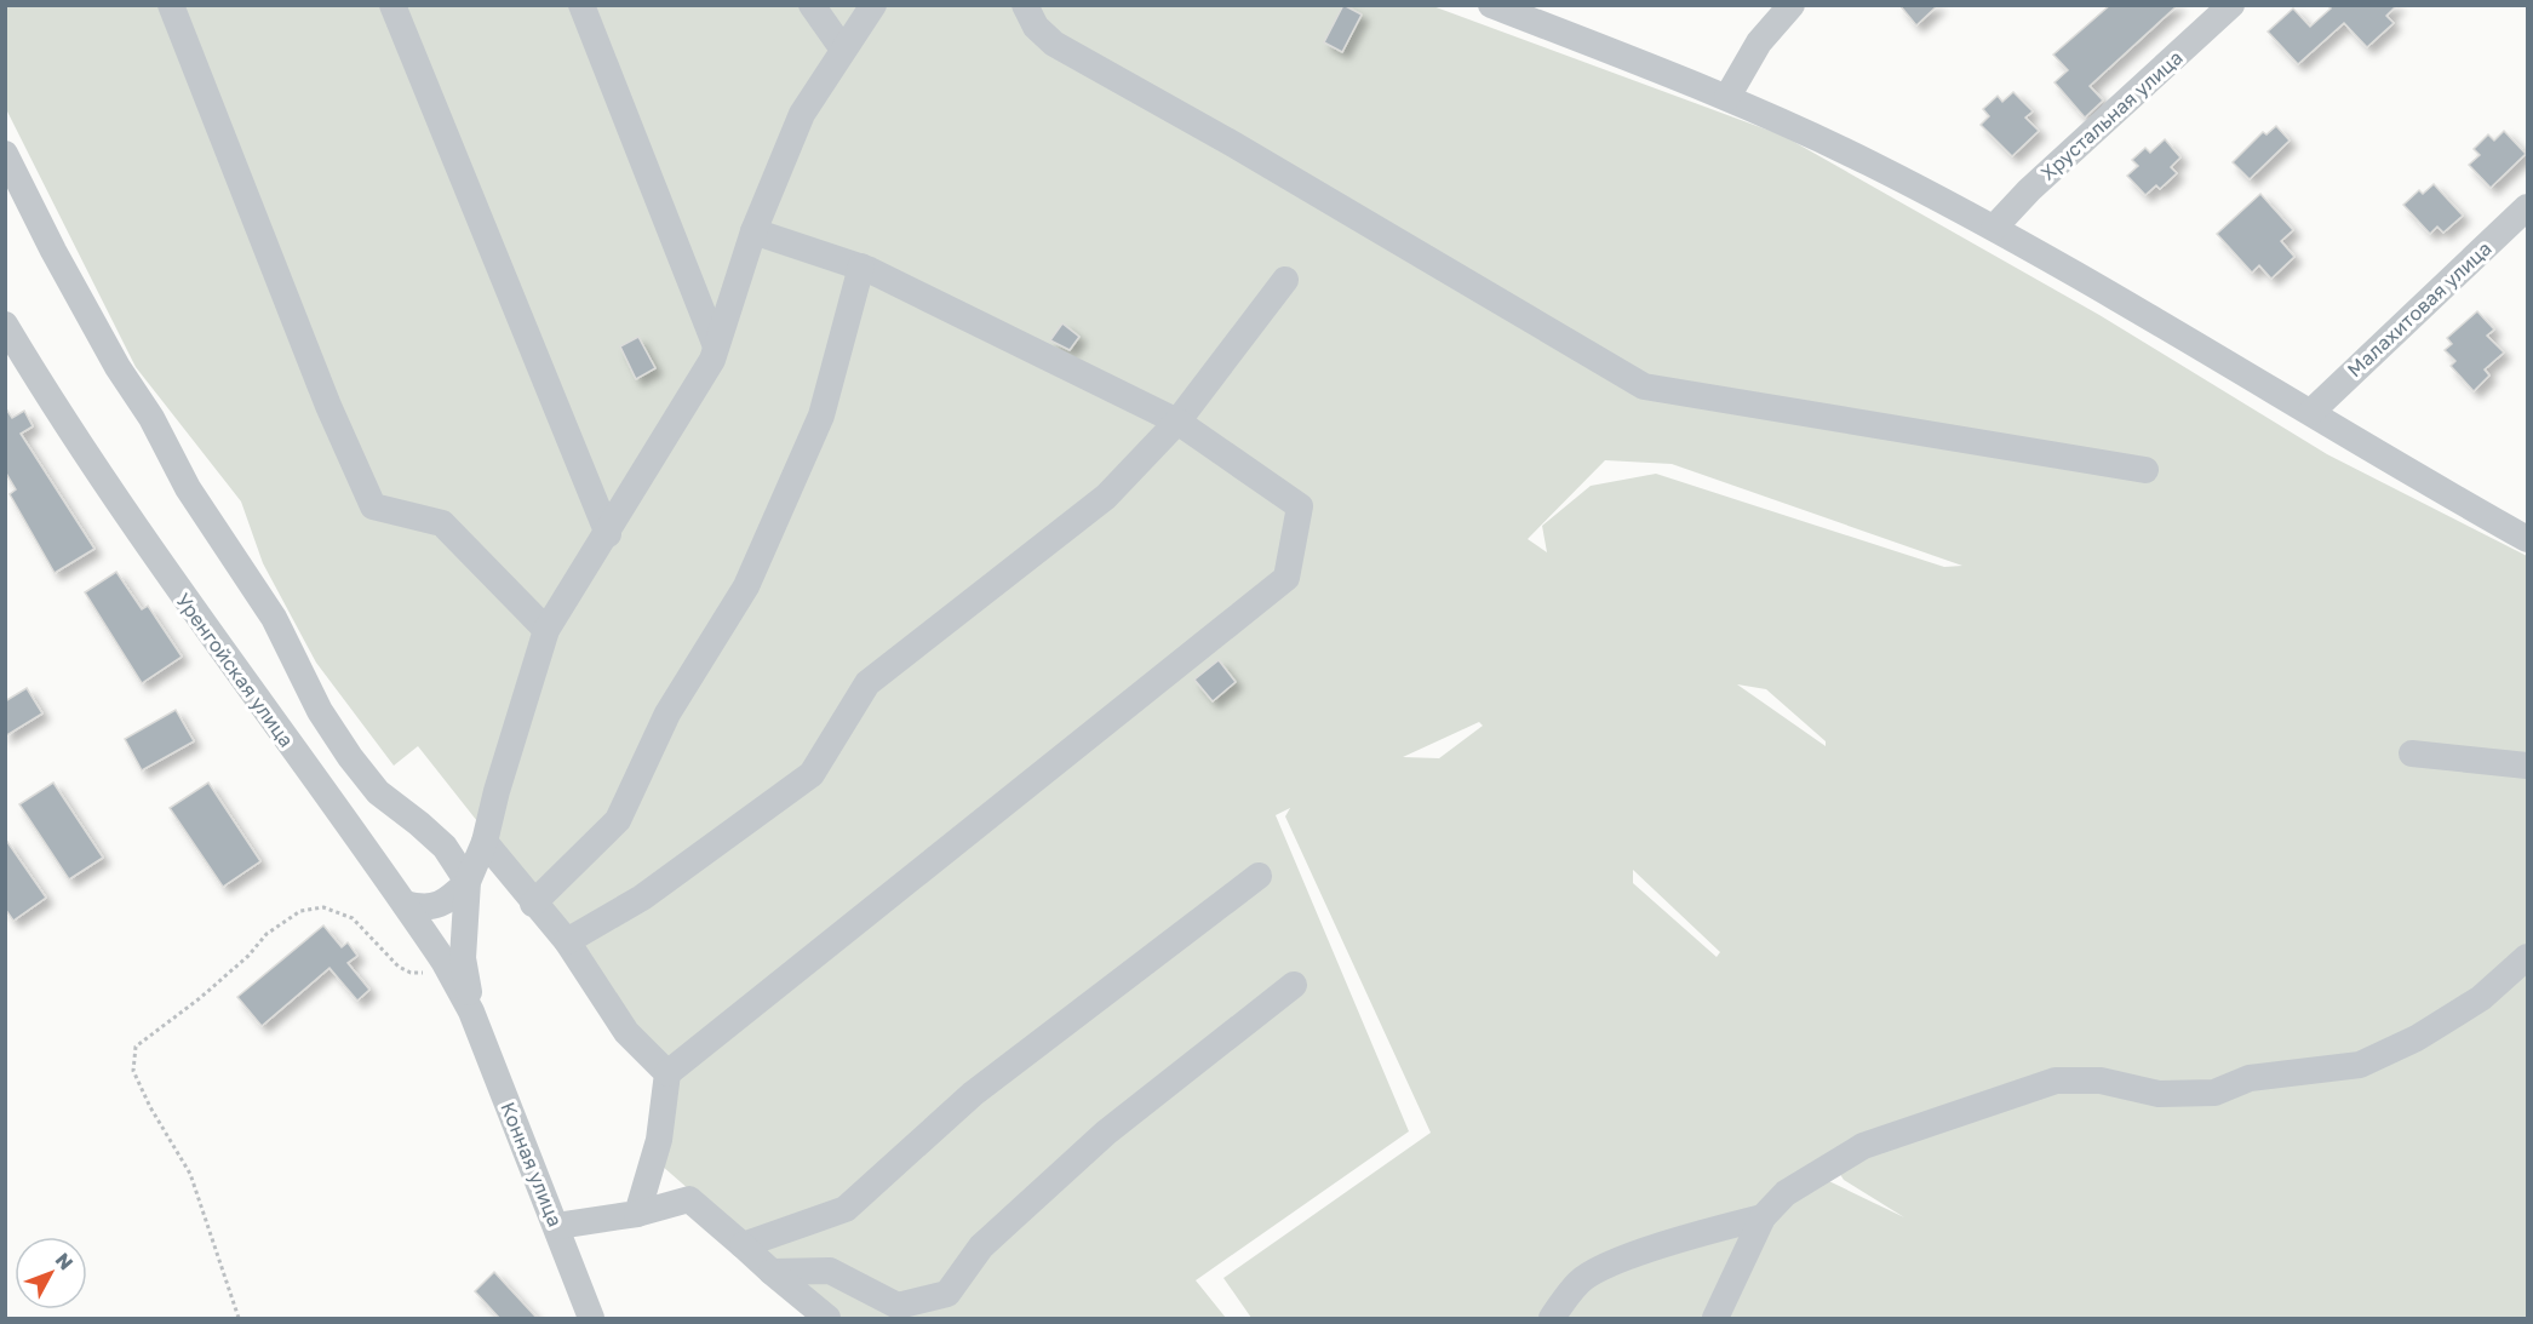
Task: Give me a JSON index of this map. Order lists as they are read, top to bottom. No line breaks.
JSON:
{"streets":{"street":["Хрустальная улица","Малахитовая улица","Уренгойская улица","Конная улица"]},"crossings":[["Уренгойская улица","Конная улица"]],"north":"top right"}
